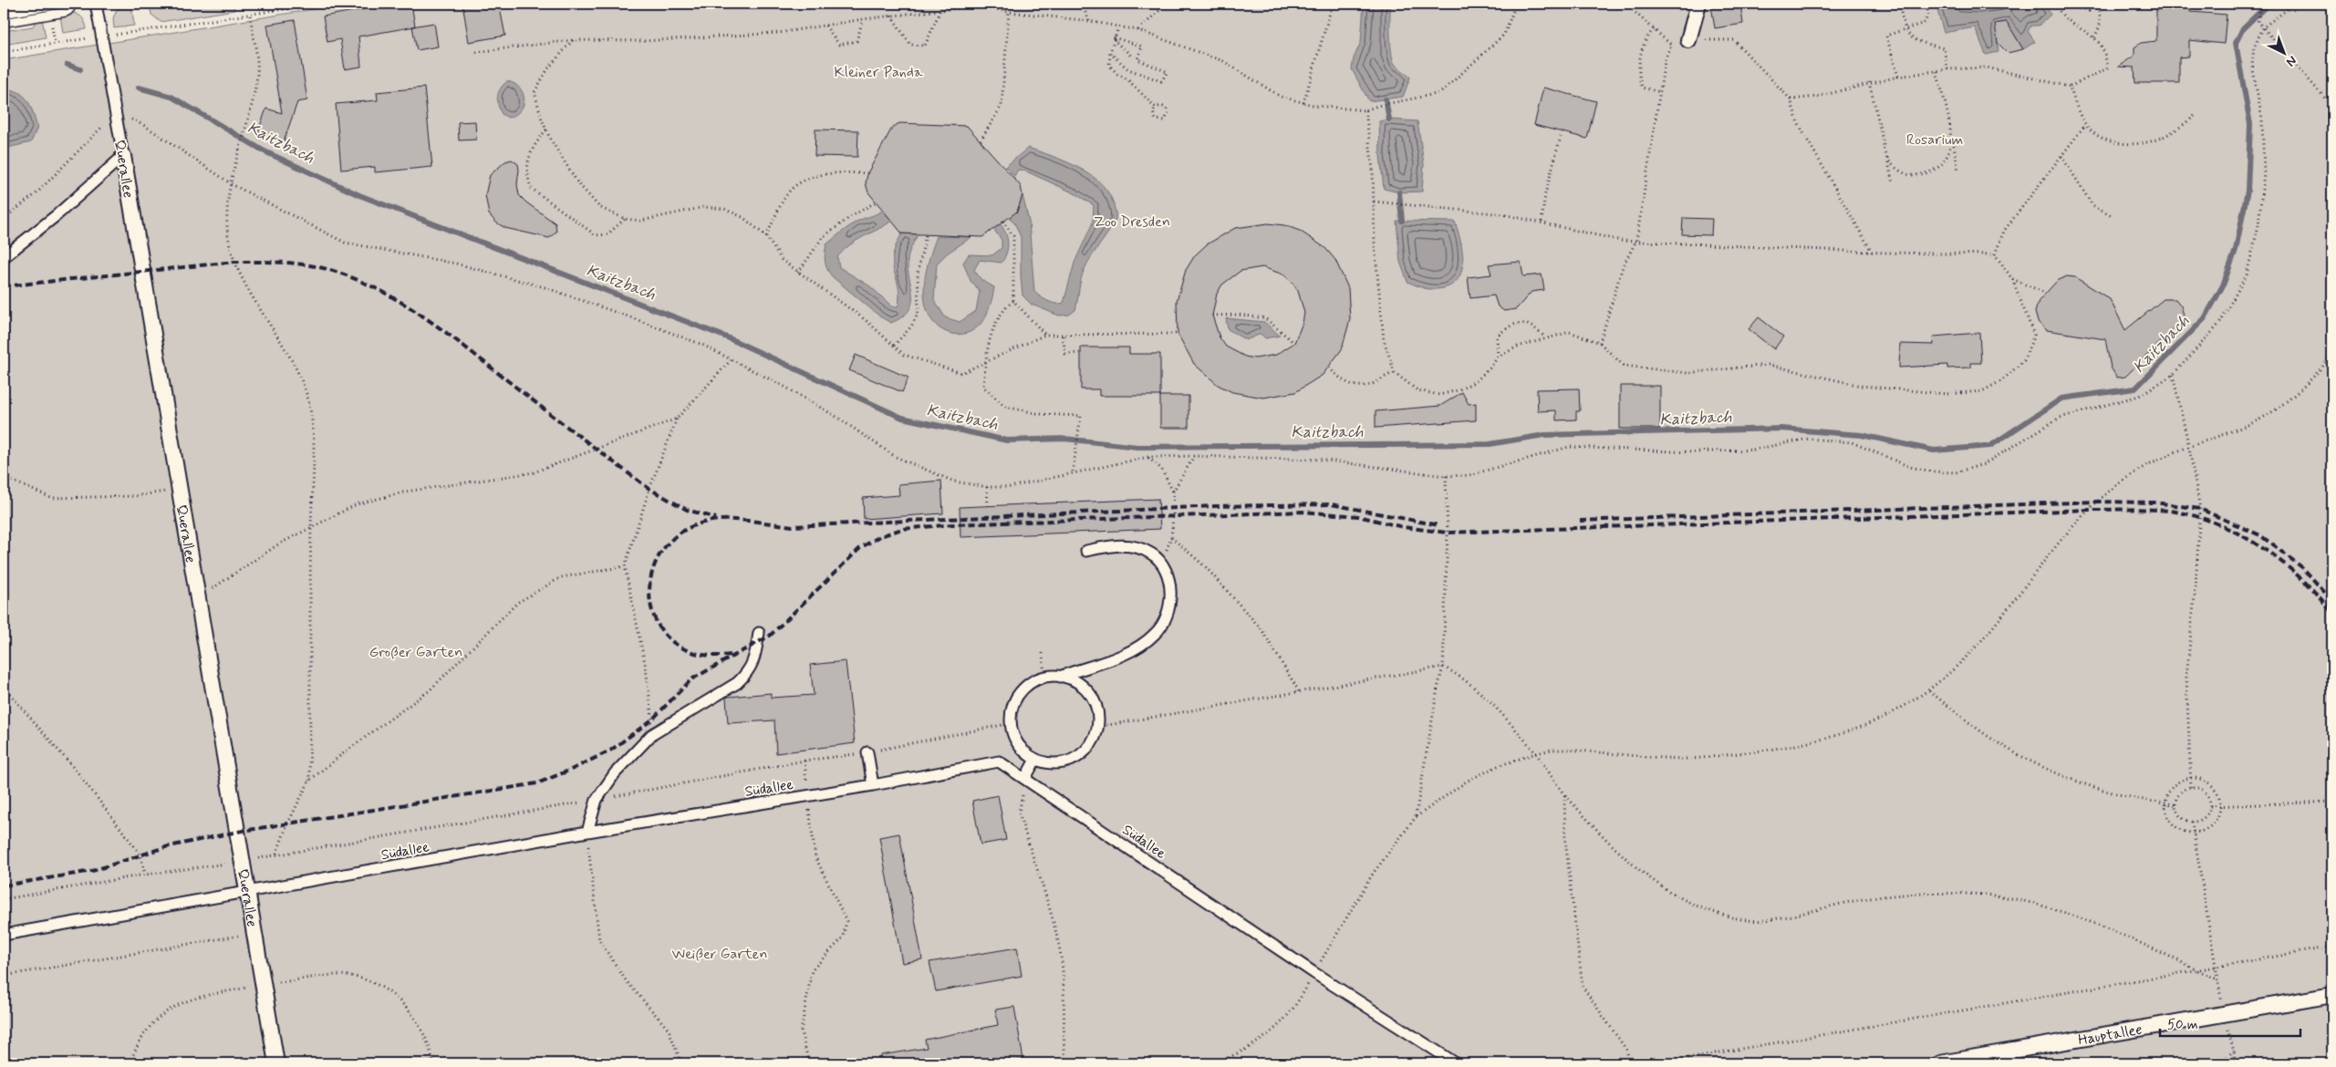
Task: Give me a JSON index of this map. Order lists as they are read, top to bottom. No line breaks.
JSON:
{"streets":{"street":["Querallee","Hauptallee"],"lane":["Südallee"]},"crossings":[["Querallee","Südallee"]],"water":["Kaitzbach"],"parks":["Kleiner Panda","Rosarium","Zoo Dresden","Großer Garten","Weißer Garten"],"scale_bar":"50 m","north":"bottom right"}
